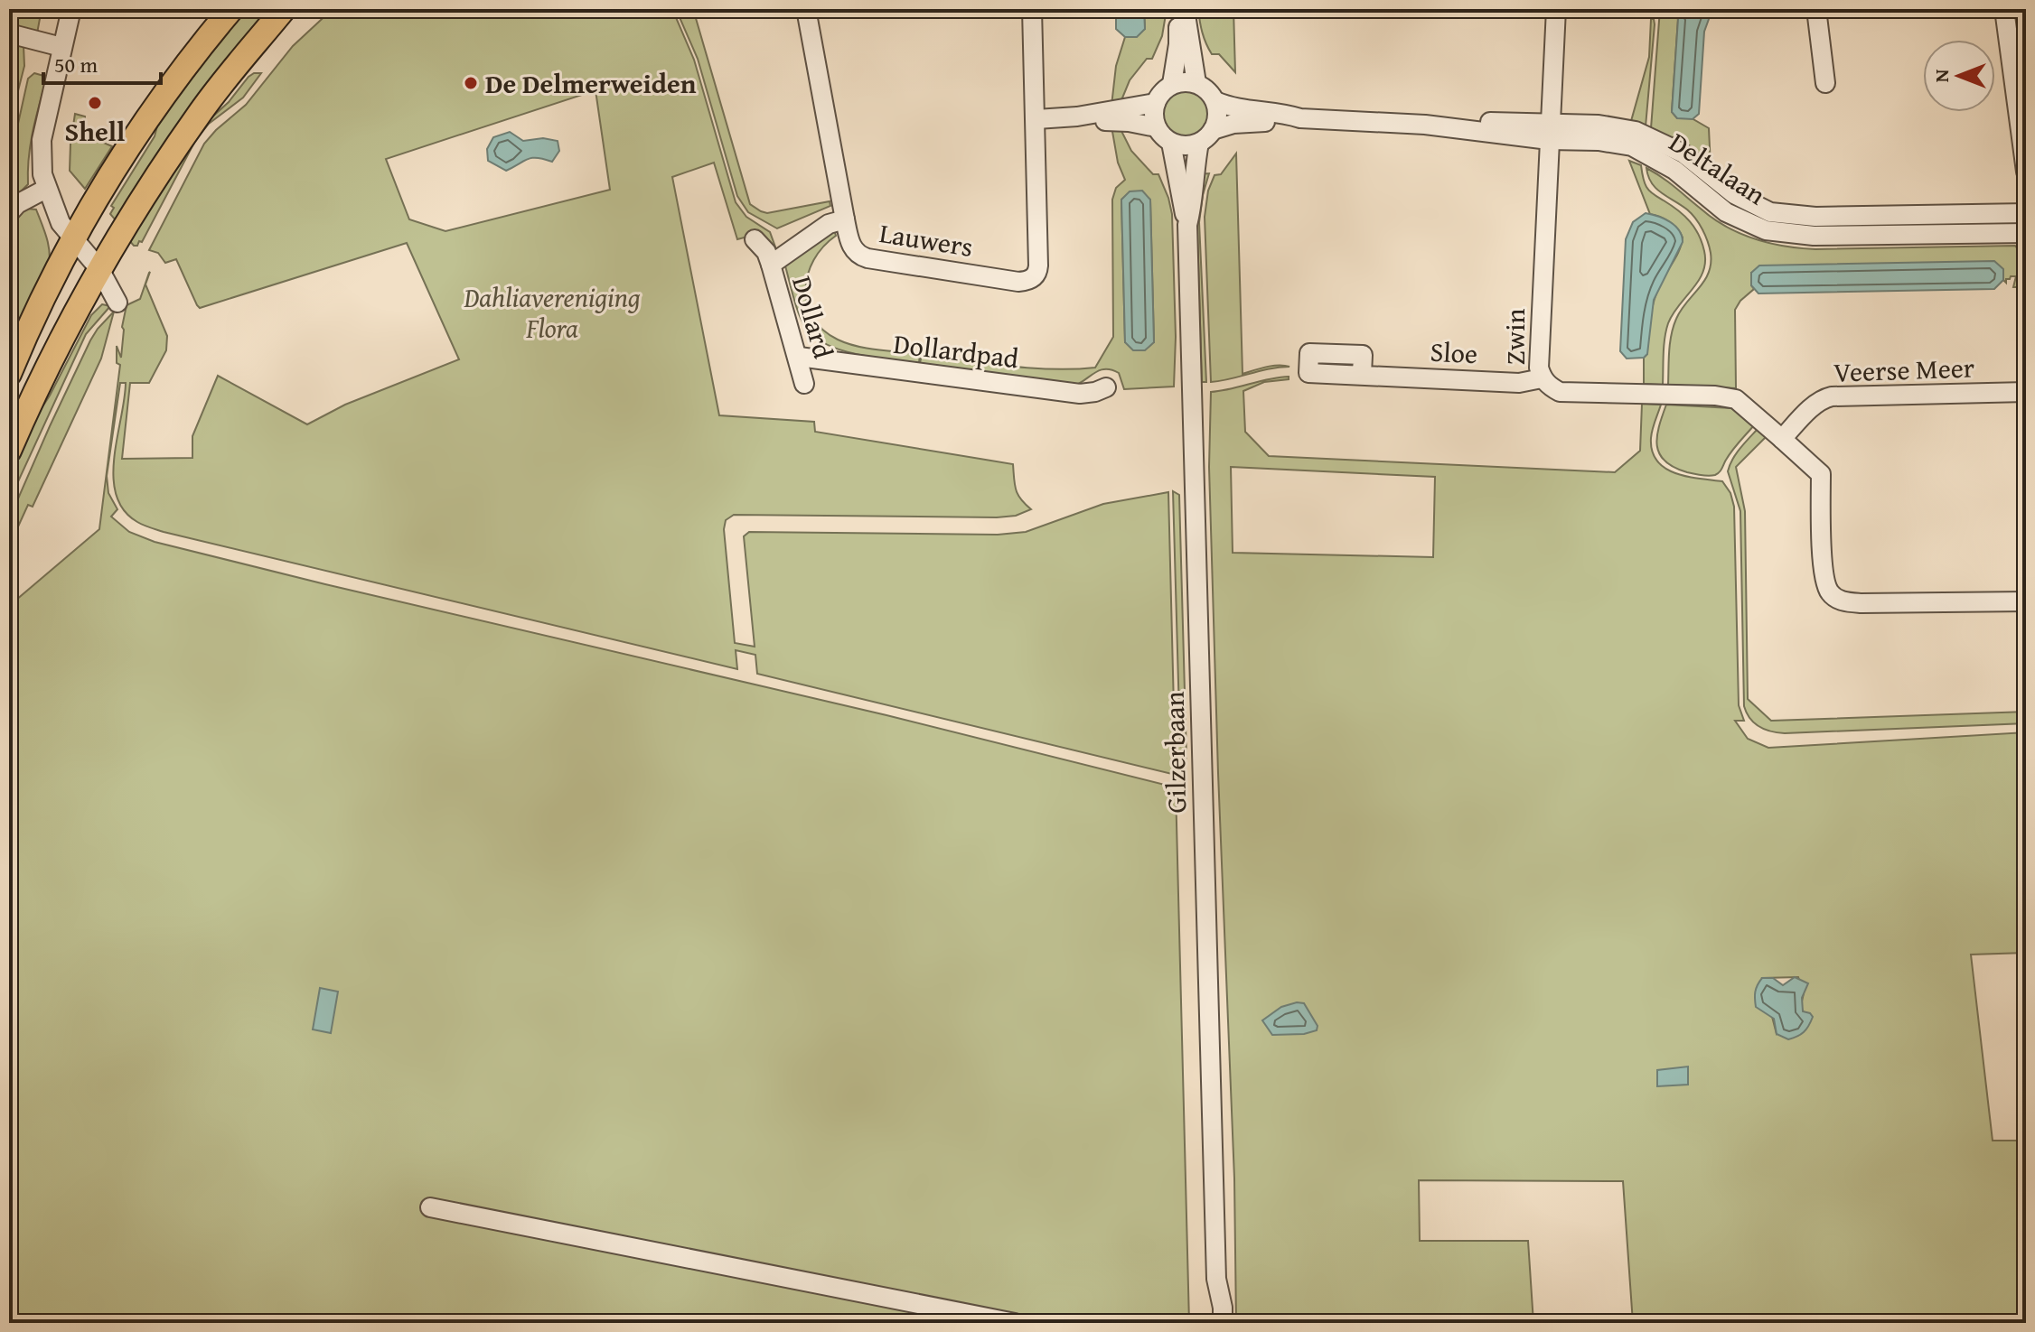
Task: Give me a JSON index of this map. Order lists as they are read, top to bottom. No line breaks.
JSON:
{"streets":{"street":["Deltalaan","Lauwers","Dollard","Zwin","Dollardpad","Sloe","Veerse Meer","Gilzerbaan"]},"crossings":[["Deltalaan","Zwin"],["Deltalaan","Gilzerbaan"],["Lauwers","Dollard"],["Dollard","Dollardpad"],["Zwin","Sloe"],["Zwin","Veerse Meer"]],"parks":["Dahliavereniging Flora"],"places":["De Delmerweiden","Shell"],"scale_bar":"50 m","north":"left"}
